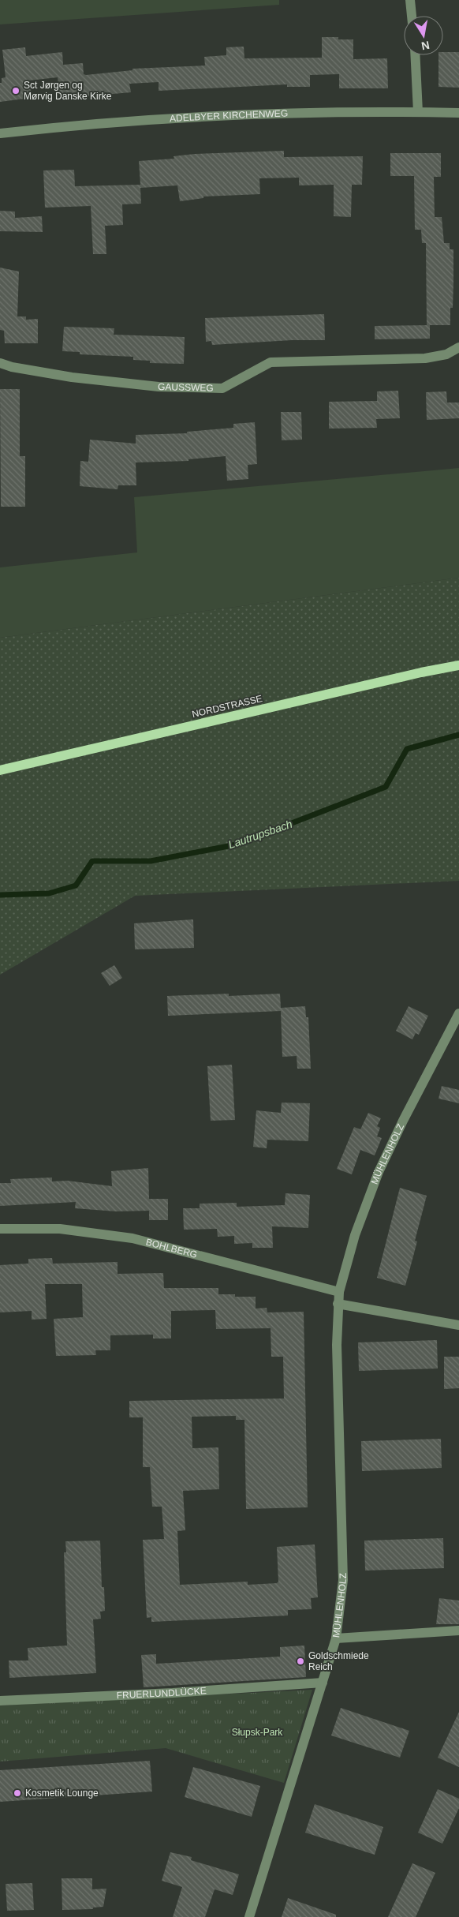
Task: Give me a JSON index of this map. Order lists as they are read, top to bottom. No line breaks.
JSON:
{"streets":{"main road":["NORDSTRASSE"],"street":["ADELBYER KIRCHENWEG","GAUSSWEG","MÜHLENHOLZ","BOHLBERG","FRUERLUNDLÜCKE"]},"crossings":[["MÜHLENHOLZ","BOHLBERG"],["MÜHLENHOLZ","FRUERLUNDLÜCKE"]],"water":["Lautrupsbach"],"parks":["Słupsk-Park"],"places":["Sct Jørgen og Mørvig Danske Kirke","Goldschmiede Reich","Kosmetik Lounge"],"north":"bottom"}
